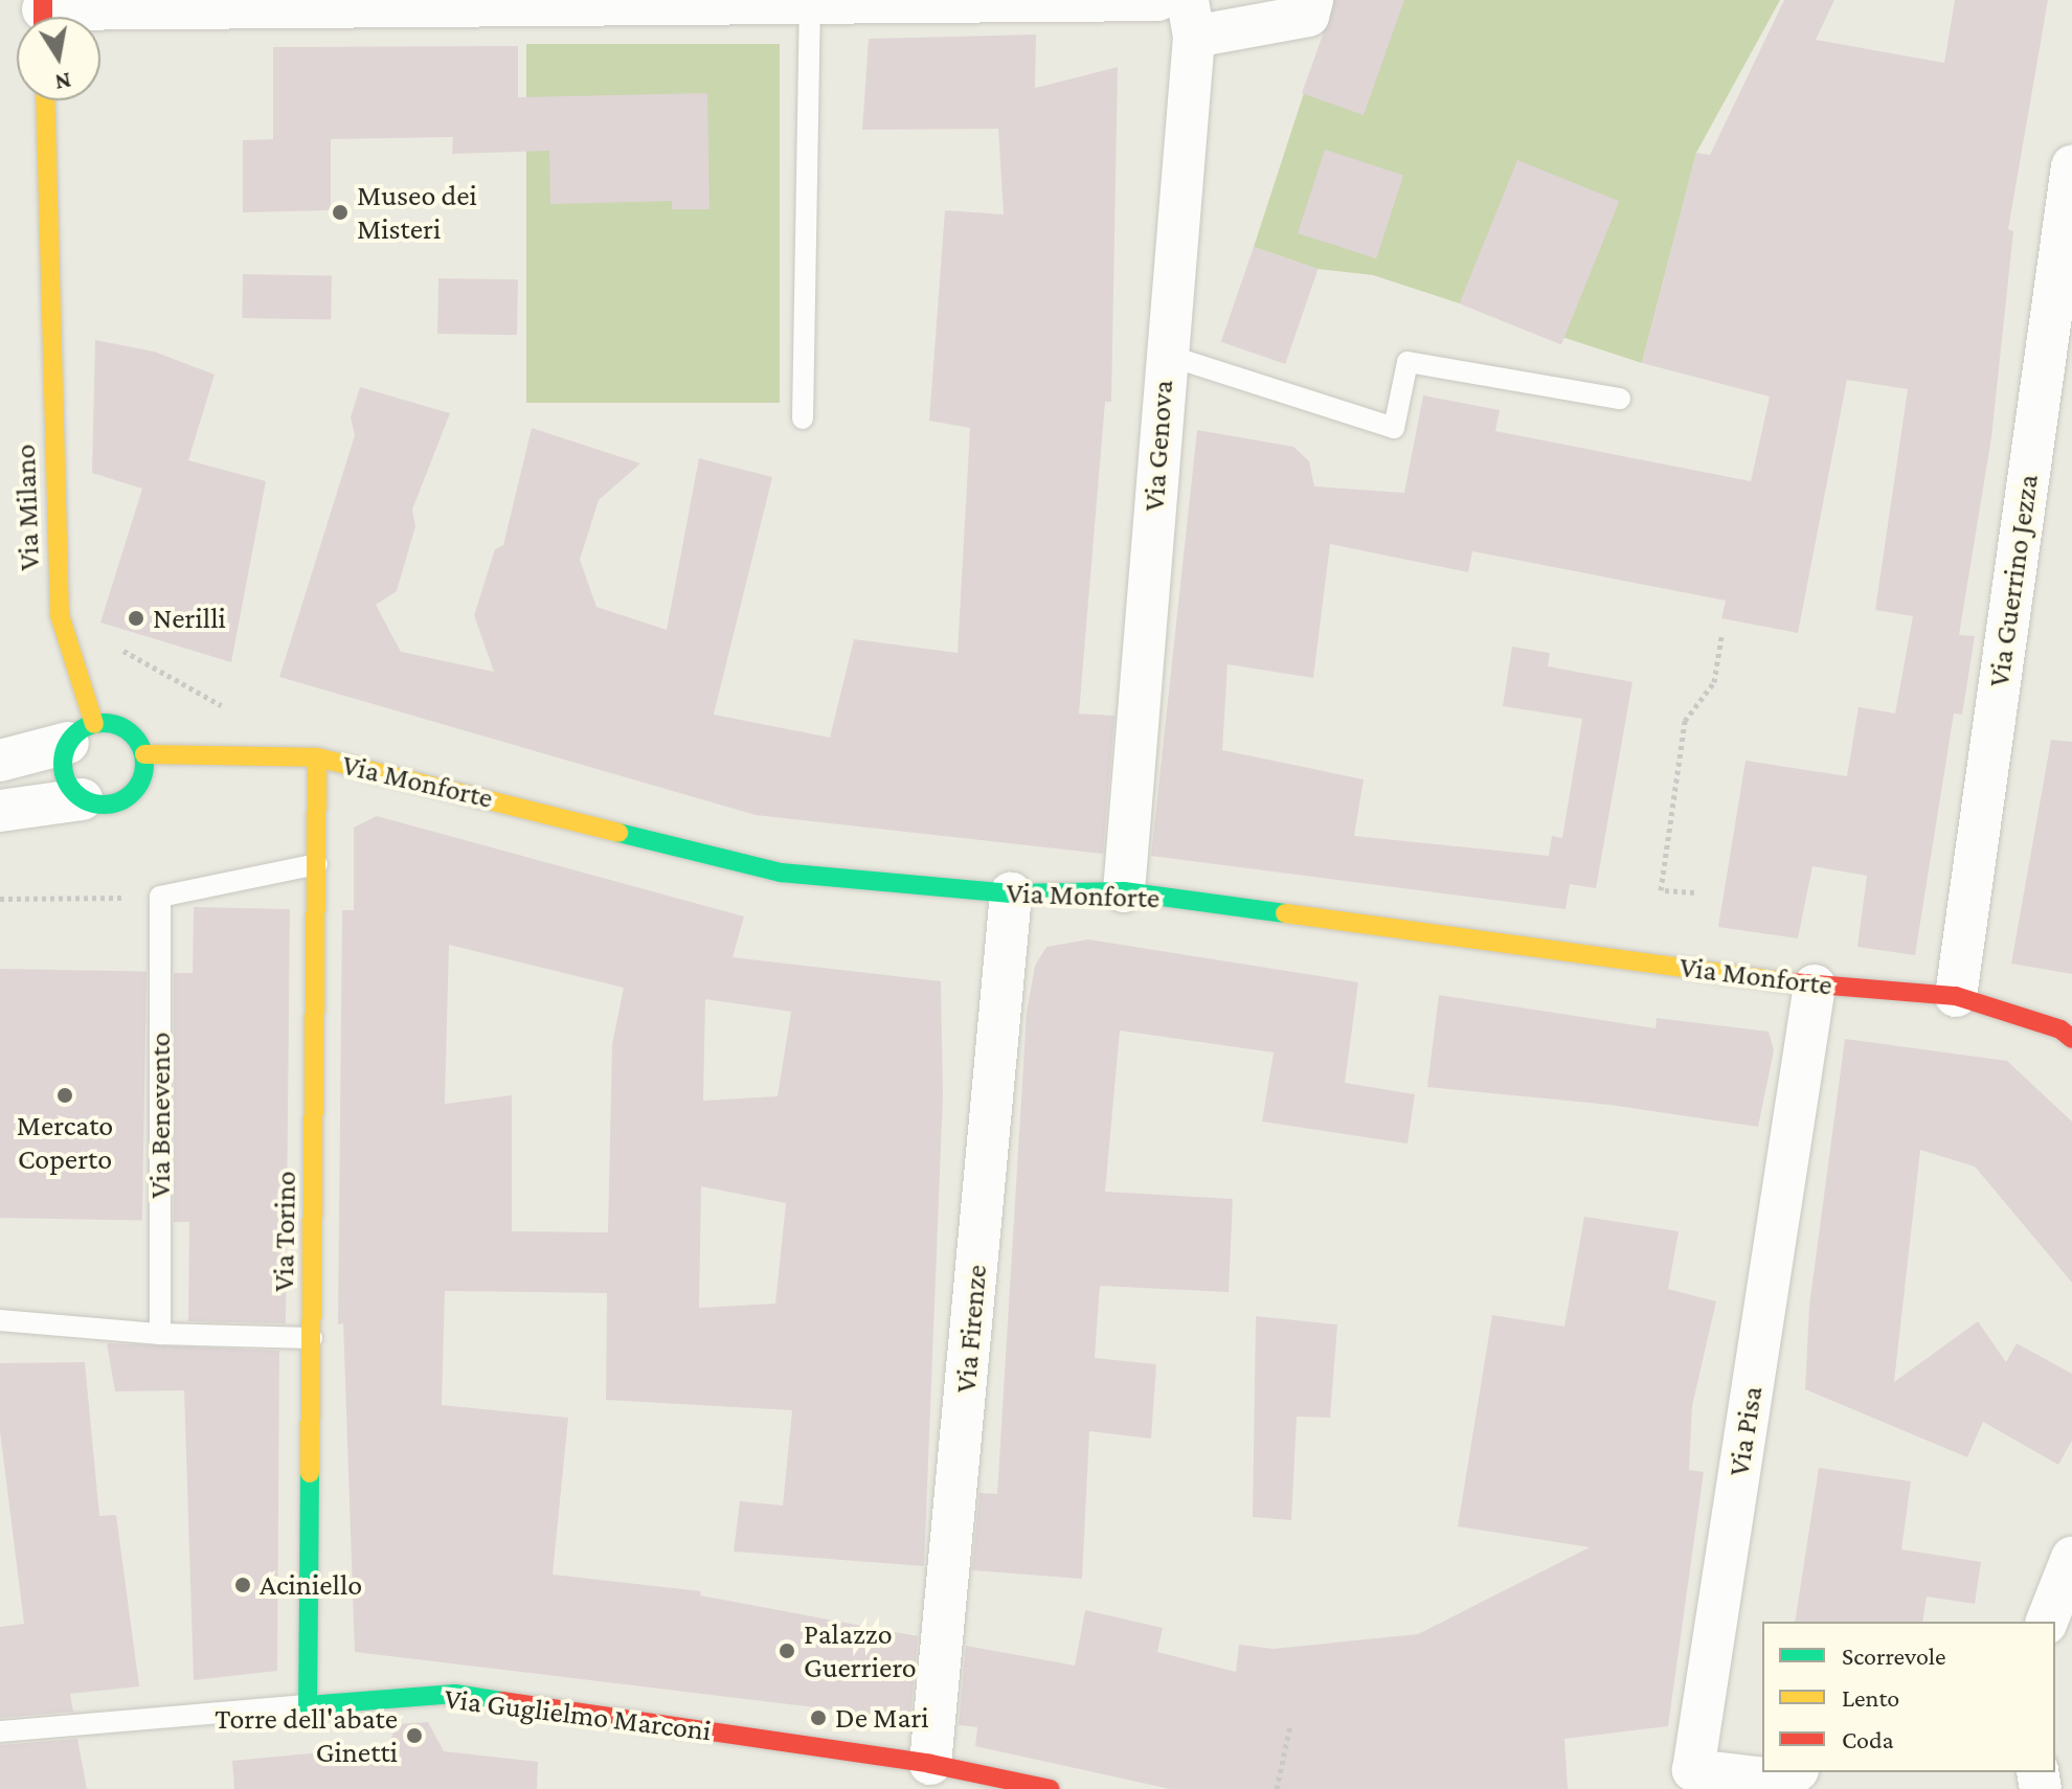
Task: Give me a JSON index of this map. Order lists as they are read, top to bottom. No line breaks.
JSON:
{"streets":{"street":["Via Genova","Via Milano","Via Guerrino Jezza","Via Monforte","Via Torino","Via Firenze","Via Pisa","Via Guglielmo Marconi"],"lane":["Via Benevento"]},"crossings":[["Via Genova","Via Monforte"],["Via Milano","Via Monforte"],["Via Guerrino Jezza","Via Monforte"],["Via Monforte","Via Torino"],["Via Monforte","Via Firenze"],["Via Monforte","Via Pisa"],["Via Torino","Via Guglielmo Marconi"],["Via Firenze","Via Guglielmo Marconi"]],"places":["Museo dei Misteri","Nerilli","Mercato Coperto","Aciniello","Palazzo Guerriero","De Mari","Torre dell'abate Ginetti"],"legend":["Scorrevole","Lento","Coda"],"north":"bottom"}
